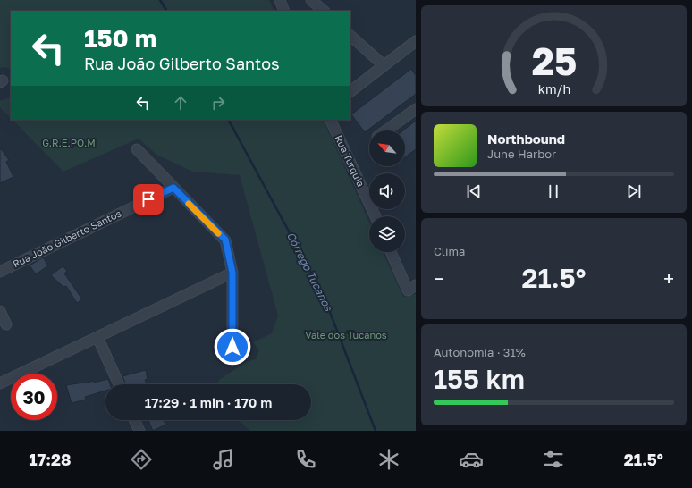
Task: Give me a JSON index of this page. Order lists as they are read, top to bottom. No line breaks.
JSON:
{"streets":{"street":["Rua Turquia","Rua João Gilberto Santos"]},"water":["Córrego Tucanos"],"parks":["G.R.E.PO.M","Vale dos Tucanos"],"north":"top left","page":{"turn":["150 m","Rua João Gilberto Santos"],"song":["Northbound","June Harbor"],"tile":["Clima",["Autonomia · 31%","155 km"]],"heat":["−","21.5°","+"],"limit":"30","trip":"17:29 · 1 min · 170 m","tabs":["17:28","21.5°"],"gauge":["25","km/h"]}}
